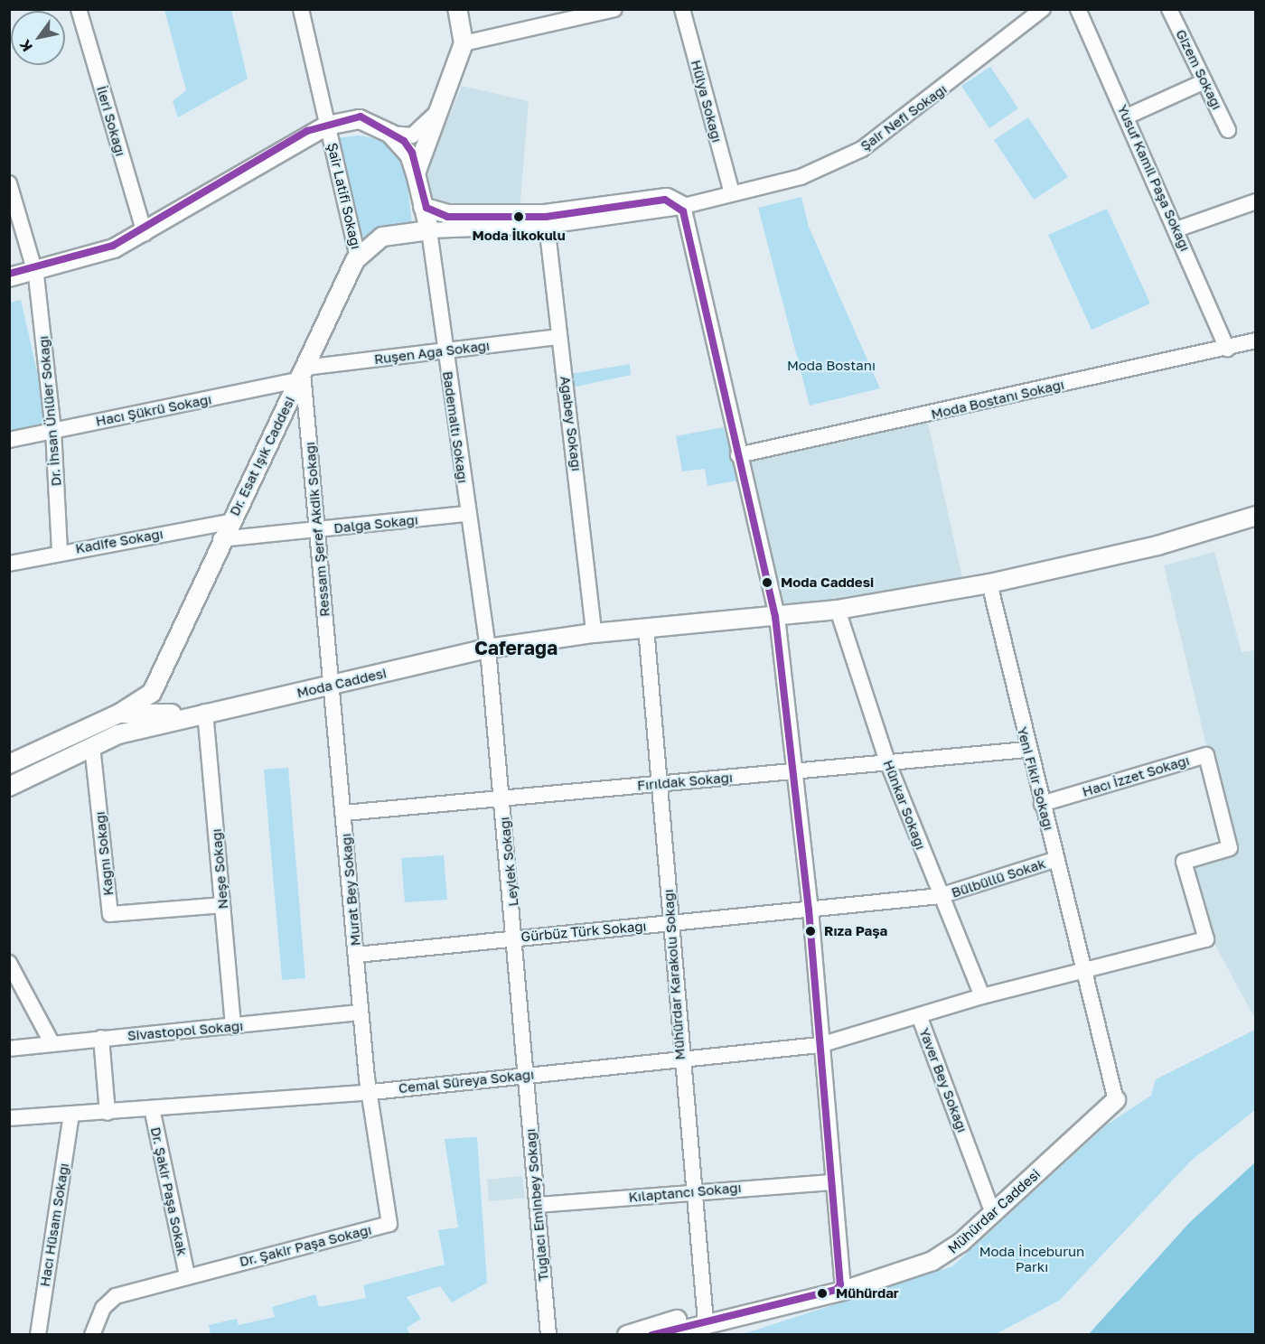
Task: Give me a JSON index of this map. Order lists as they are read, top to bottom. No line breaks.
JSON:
{"streets":{"street":["Gizem Sokağı","Hülya Sokağı","Şair Nefi Sokağı","İleri Sokağı","Yusuf Kamil Paşa Sokağı","Şair Latifi Sokağı","Ruşen Ağa Sokağı","Moda Bostanı Sokağı","Hacı Şükrü Sokağı","Dr. İhsan Ünlüer Sokağı","Ağabey Sokağı","Bademaltı Sokağı","Dr. Esat Işık Caddesi","Dalga Sokağı","Ressam Şeref Akdik Sokağı","Kadife Sokağı","Moda Caddesi","Hacı İzzet Sokağı","Yeni Fikir Sokağı","Fırıldak Sokağı","Hünkar Sokağı","Kağnı Sokağı","Leylek Sokağı","Neşe Sokağı","Bülbüllü Sokak","Murat Bey Sokağı","Gürbüz Türk Sokağı","Mühürdar Karakolu Sokağı","Sivastopol Sokağı","Yaver Bey Sokağı","Cemal Süreya Sokağı","Dr. Şakir Paşa Sokak","Kılaptancı Sokağı","Tuğlacı Eminbey Sokağı","Mühürdar Caddesi","Hacı Hüsam Sokağı","Dr. Şakir Paşa Sokağı"]},"crossings":[["Hülya Sokağı","Şair Nefi Sokağı"],["Yusuf Kamil Paşa Sokağı","Moda Bostanı Sokağı"],["Şair Latifi Sokağı","Dr. Esat Işık Caddesi"],["Ruşen Ağa Sokağı","Hacı Şükrü Sokağı"],["Ruşen Ağa Sokağı","Ağabey Sokağı"],["Ruşen Ağa Sokağı","Bademaltı Sokağı"],["Ruşen Ağa Sokağı","Dr. Esat Işık Caddesi"],["Ruşen Ağa Sokağı","Ressam Şeref Akdik Sokağı"],["Hacı Şükrü Sokağı","Dr. İhsan Ünlüer Sokağı"],["Hacı Şükrü Sokağı","Dr. Esat Işık Caddesi"],["Hacı Şükrü Sokağı","Ressam Şeref Akdik Sokağı"],["Dr. İhsan Ünlüer Sokağı","Kadife Sokağı"],["Ağabey Sokağı","Moda Caddesi"],["Bademaltı Sokağı","Dr. Esat Işık Caddesi"],["Bademaltı Sokağı","Dalga Sokağı"],["Bademaltı Sokağı","Moda Caddesi"],["Bademaltı Sokağı","Leylek Sokağı"],["Dr. Esat Işık Caddesi","Dalga Sokağı"],["Dr. Esat Işık Caddesi","Ressam Şeref Akdik Sokağı"],["Dr. Esat Işık Caddesi","Kadife Sokağı"],["Dr. Esat Işık Caddesi","Moda Caddesi"],["Dalga Sokağı","Ressam Şeref Akdik Sokağı"],["Ressam Şeref Akdik Sokağı","Moda Caddesi"],["Ressam Şeref Akdik Sokağı","Murat Bey Sokağı"],["Moda Caddesi","Yeni Fikir Sokağı"],["Moda Caddesi","Hünkar Sokağı"],["Moda Caddesi","Kağnı Sokağı"],["Moda Caddesi","Leylek Sokağı"],["Moda Caddesi","Neşe Sokağı"],["Moda Caddesi","Murat Bey Sokağı"],["Moda Caddesi","Mühürdar Karakolu Sokağı"],["Hacı İzzet Sokağı","Yeni Fikir Sokağı"],["Hacı İzzet Sokağı","Yaver Bey Sokağı"],["Hacı İzzet Sokağı","Mühürdar Caddesi"],["Yeni Fikir Sokağı","Fırıldak Sokağı"],["Yeni Fikir Sokağı","Bülbüllü Sokak"],["Yeni Fikir Sokağı","Yaver Bey Sokağı"],["Yeni Fikir Sokağı","Mühürdar Caddesi"],["Fırıldak Sokağı","Hünkar Sokağı"],["Fırıldak Sokağı","Leylek Sokağı"],["Fırıldak Sokağı","Murat Bey Sokağı"],["Fırıldak Sokağı","Mühürdar Karakolu Sokağı"],["Hünkar Sokağı","Bülbüllü Sokak"],["Hünkar Sokağı","Gürbüz Türk Sokağı"],["Hünkar Sokağı","Yaver Bey Sokağı"],["Kağnı Sokağı","Neşe Sokağı"],["Leylek Sokağı","Gürbüz Türk Sokağı"],["Leylek Sokağı","Cemal Süreya Sokağı"],["Leylek Sokağı","Tuğlacı Eminbey Sokağı"],["Neşe Sokağı","Sivastopol Sokağı"],["Bülbüllü Sokak","Gürbüz Türk Sokağı"],["Murat Bey Sokağı","Gürbüz Türk Sokağı"],["Murat Bey Sokağı","Sivastopol Sokağı"],["Murat Bey Sokağı","Cemal Süreya Sokağı"],["Murat Bey Sokağı","Dr. Şakir Paşa Sokağı"],["Gürbüz Türk Sokağı","Mühürdar Karakolu Sokağı"],["Mühürdar Karakolu Sokağı","Cemal Süreya Sokağı"],["Mühürdar Karakolu Sokağı","Kılaptancı Sokağı"],["Mühürdar Karakolu Sokağı","Mühürdar Caddesi"],["Yaver Bey Sokağı","Cemal Süreya Sokağı"],["Yaver Bey Sokağı","Mühürdar Caddesi"],["Cemal Süreya Sokağı","Dr. Şakir Paşa Sokak"],["Cemal Süreya Sokağı","Tuğlacı Eminbey Sokağı"],["Cemal Süreya Sokağı","Hacı Hüsam Sokağı"],["Cemal Süreya Sokağı","Dr. Şakir Paşa Sokağı"],["Dr. Şakir Paşa Sokak","Dr. Şakir Paşa Sokağı"],["Kılaptancı Sokağı","Tuğlacı Eminbey Sokağı"]],"districts":["Caferağa"],"parks":["Moda Bostanı","Moda İnceburun Parkı"],"places":["Moda İlkokulu","Moda Caddesi","Rıza Paşa","Mühürdar"],"north":"bottom left"}
